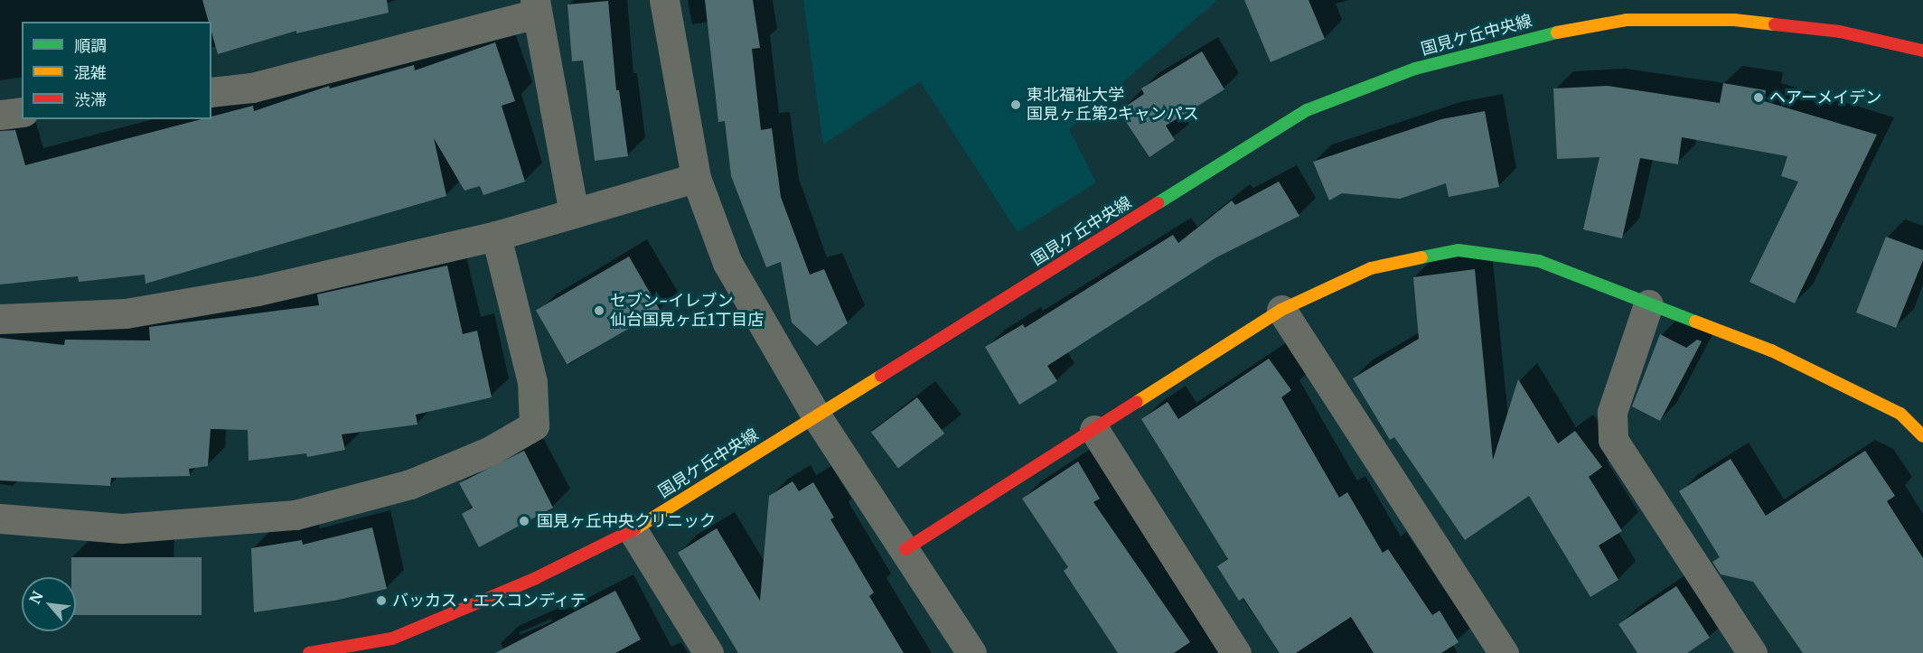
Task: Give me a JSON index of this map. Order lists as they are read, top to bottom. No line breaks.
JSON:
{"streets":{"street":["国見ケ丘中央線"]},"places":["ヘアーメイデン","東北福祉大学 国見ヶ丘第2キャンパス","セブン-イレブン 仙台国見ヶ丘1丁目店","国見ヶ丘中央クリニック","バッカス・エスコンディテ"],"legend":["順調","混雑","渋滞"],"north":"top left"}
